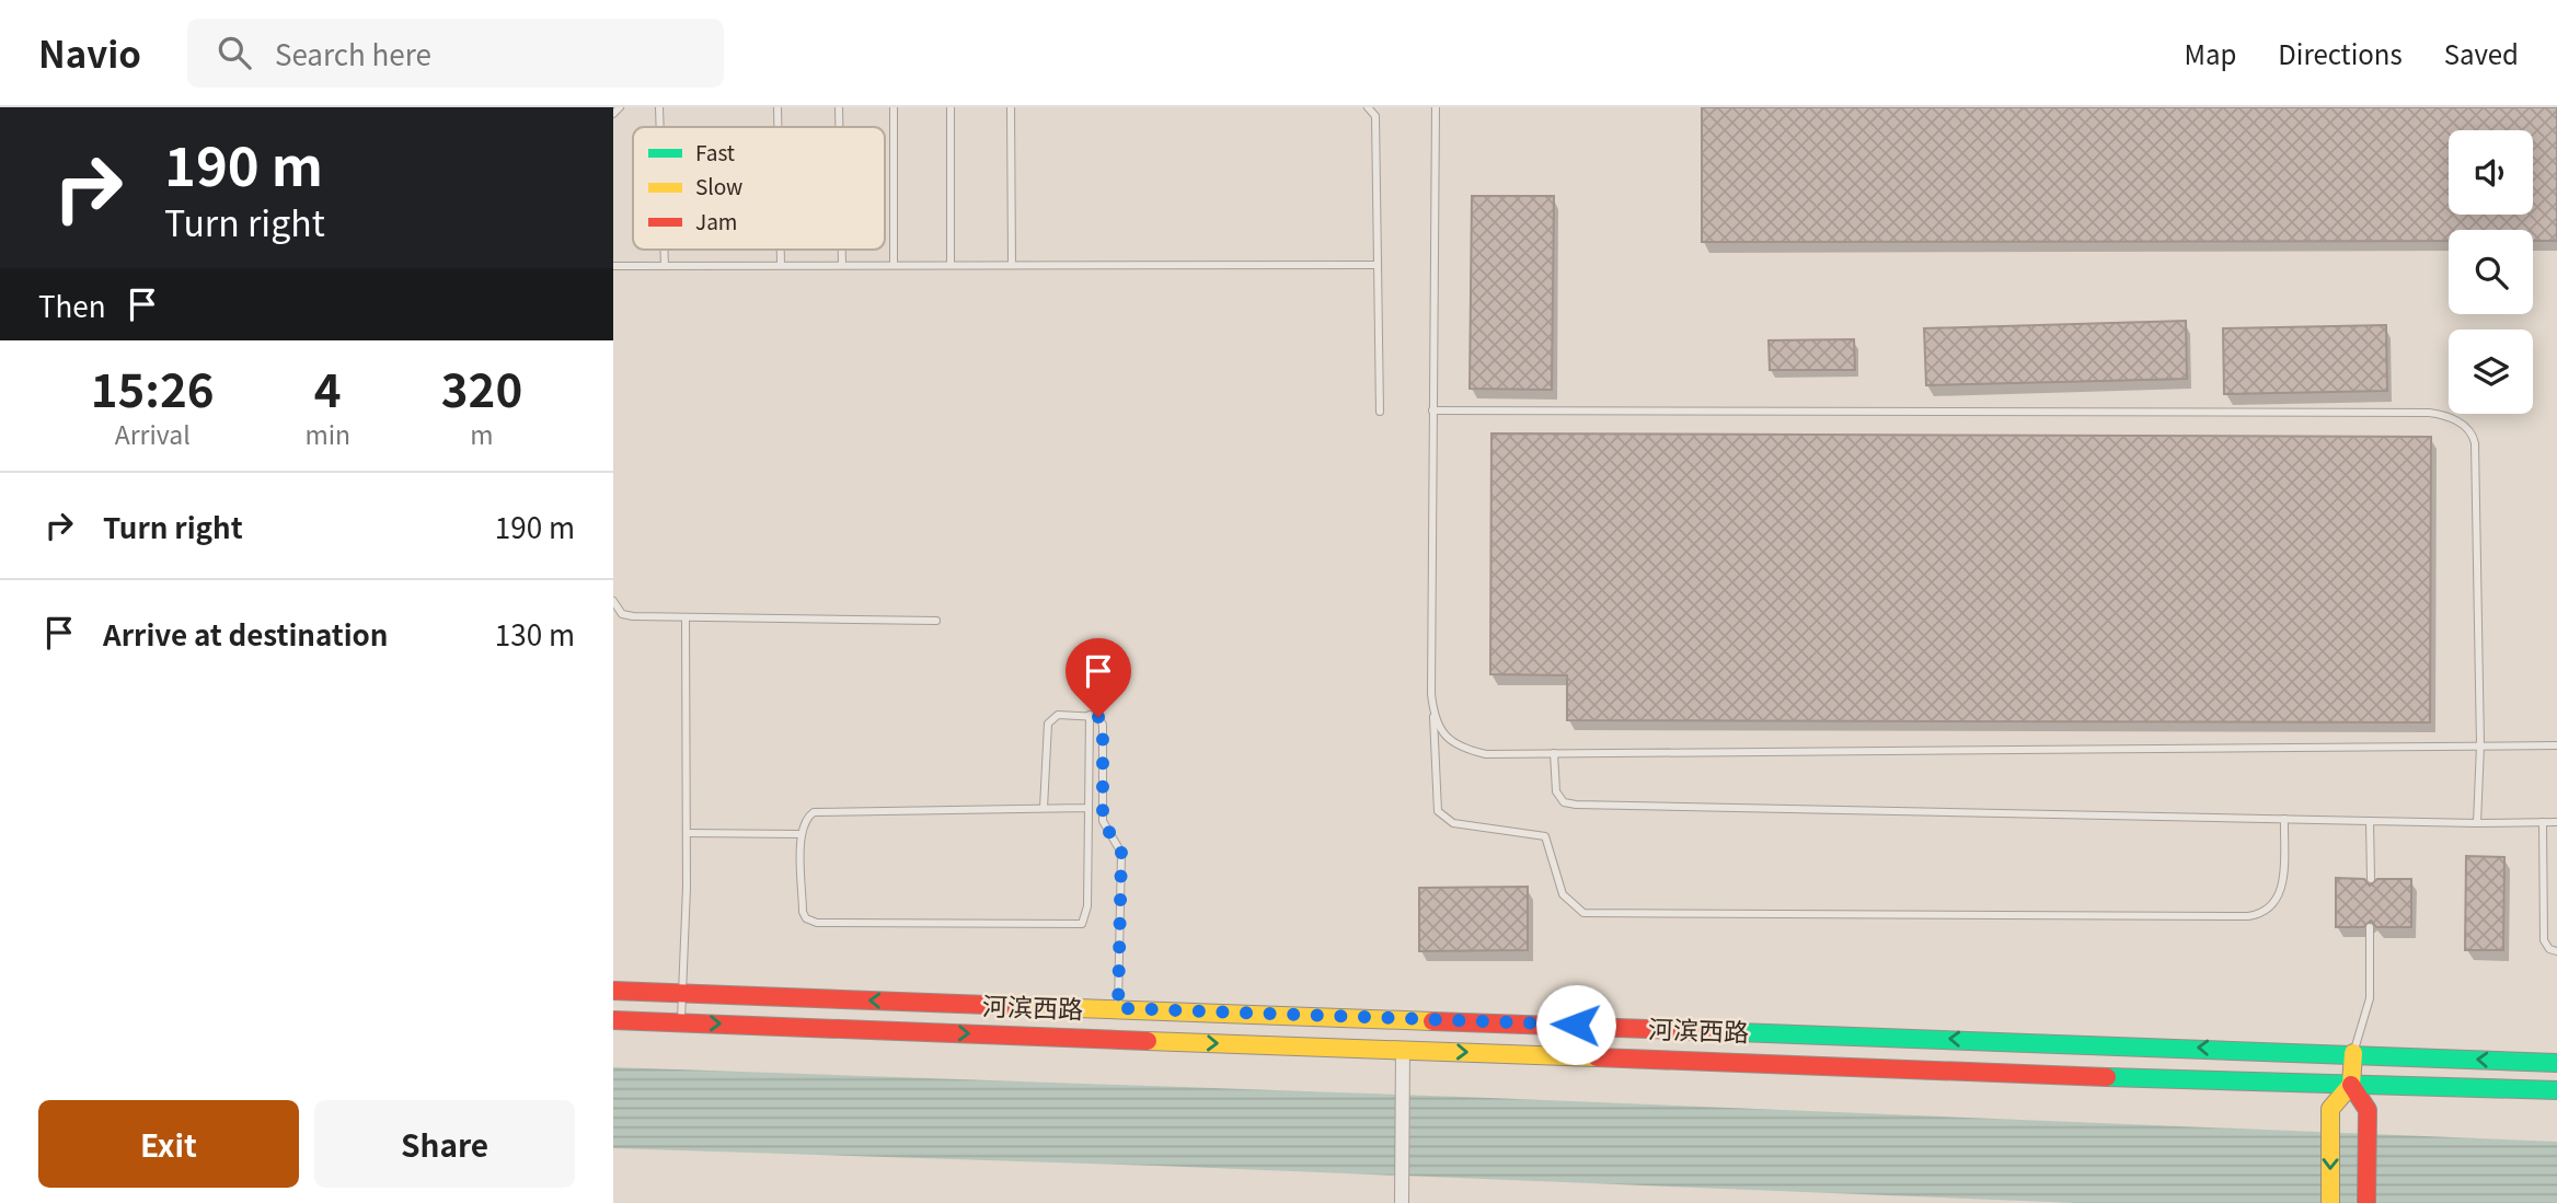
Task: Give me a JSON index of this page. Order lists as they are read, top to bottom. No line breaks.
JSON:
{"streets":{"street":["河滨西路"]},"legend":["Fast","Slow","Jam"],"page":{"header":"Navio","search":"Search here","nav":["Map","Directions","Saved"],"turn":["190 m","Turn right"],"then":"Then","eta":["15:26","Arrival","4","min","320","m"],"list":[{"name":"Turn right","value":"190 m"},{"name":"Arrive at destination","value":"130 m"}],"buttons":["Exit","Share"]}}
